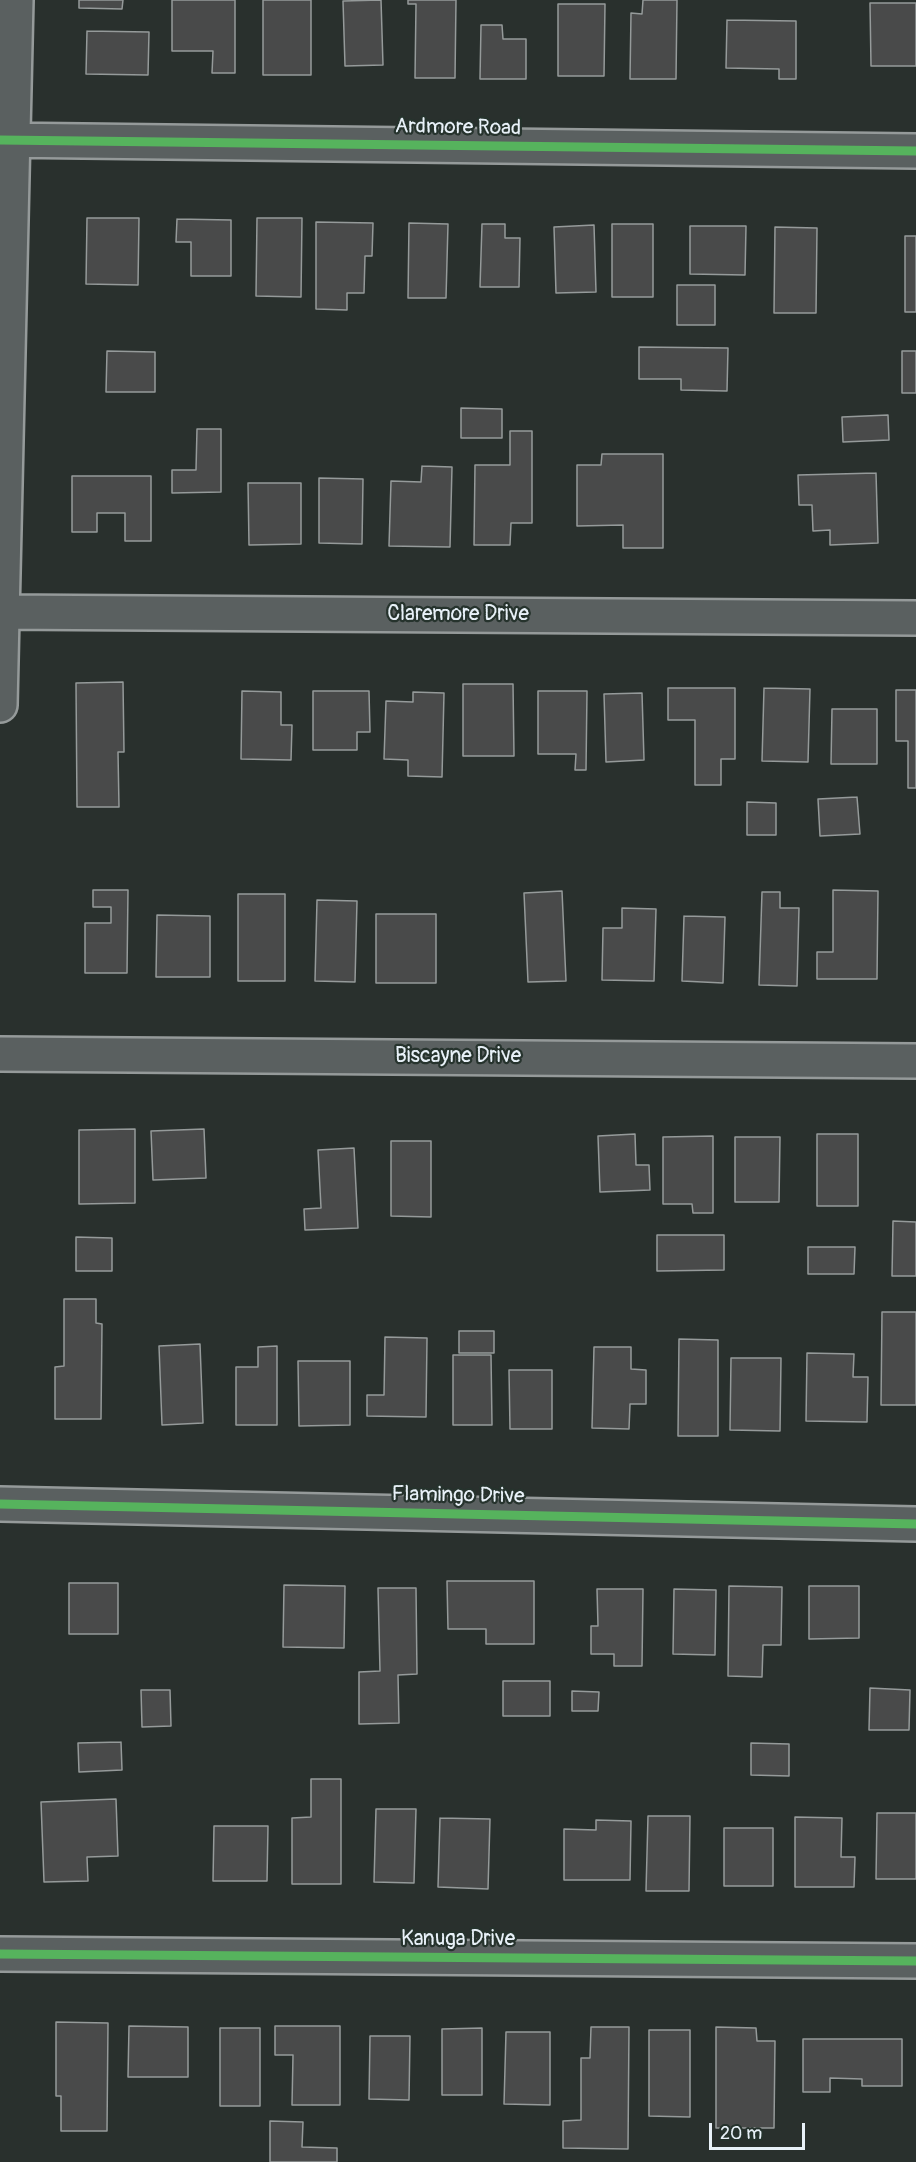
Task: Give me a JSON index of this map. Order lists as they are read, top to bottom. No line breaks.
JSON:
{"streets":{"street":["Ardmore Road","Claremore Drive","Biscayne Drive","Flamingo Drive","Kanuga Drive"]},"scale_bar":"20 m"}
